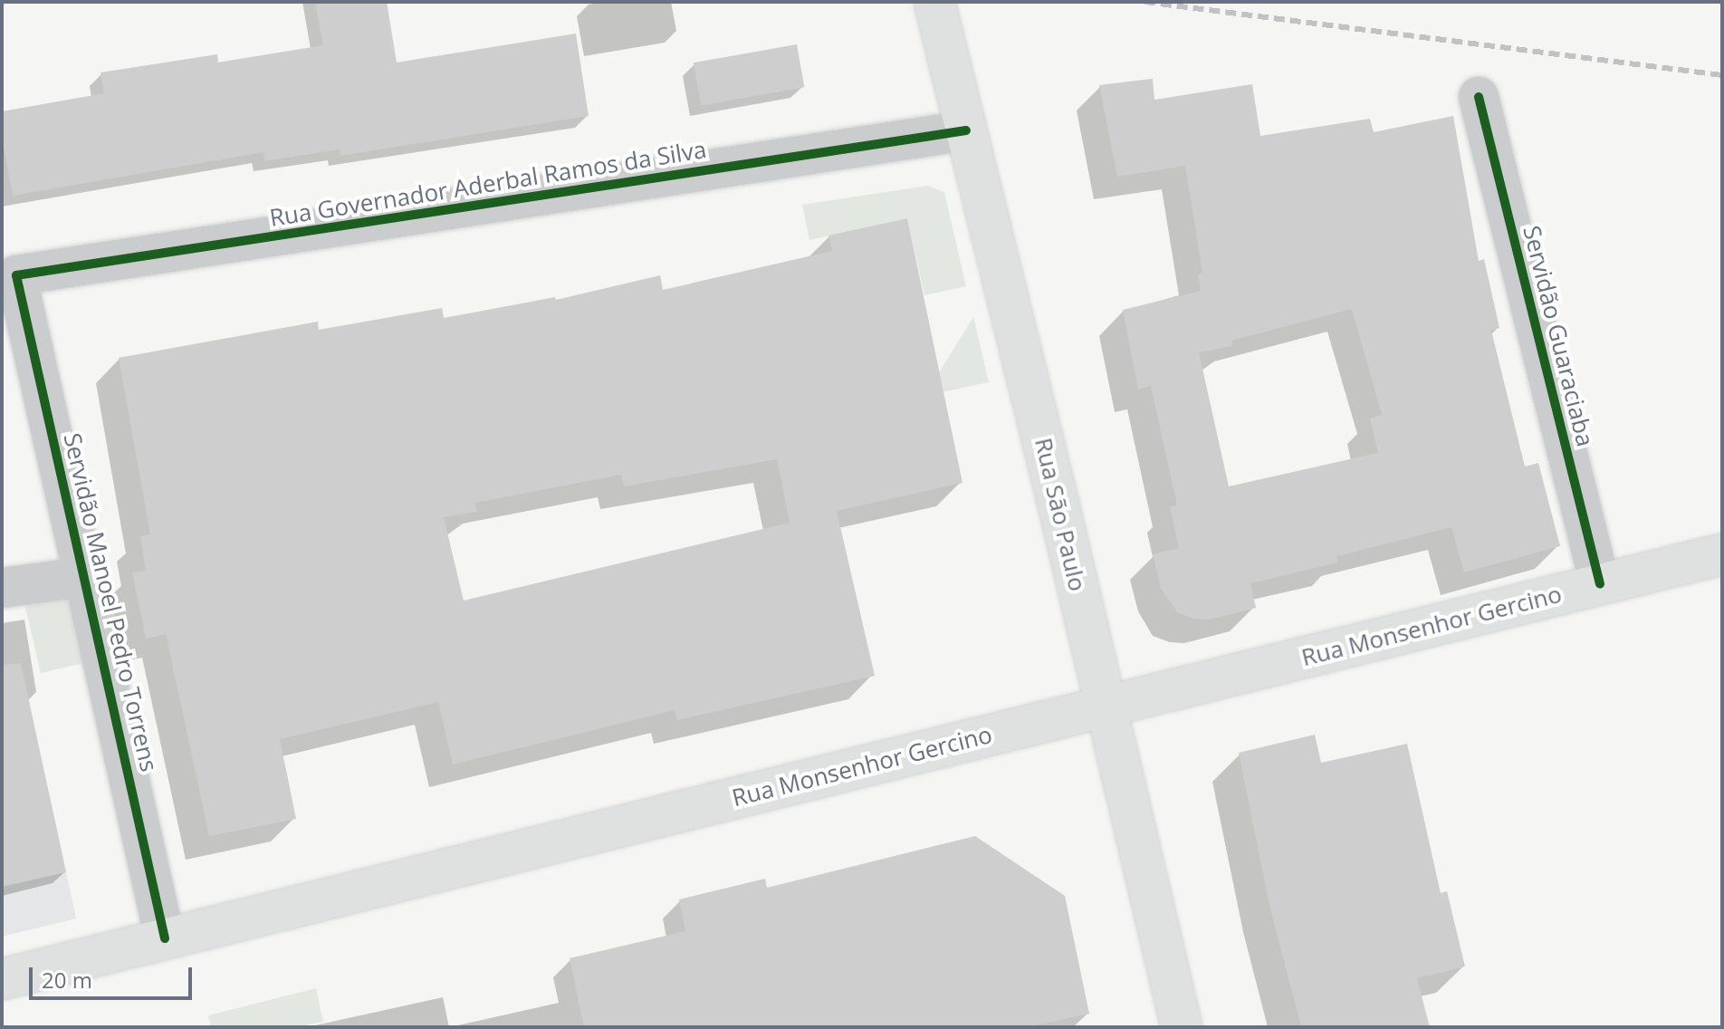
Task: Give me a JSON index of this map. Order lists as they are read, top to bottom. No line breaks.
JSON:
{"streets":{"main road":["Rua São Paulo","Rua Monsenhor Gercino"],"street":["Rua Governador Aderbal Ramos da Silva","Servidão Guaraciaba","Servidão Manoel Pedro Torrens"]},"crossings":[["Rua Governador Aderbal Ramos da Silva","Rua São Paulo"],["Rua Governador Aderbal Ramos da Silva","Servidão Manoel Pedro Torrens"],["Servidão Guaraciaba","Rua Monsenhor Gercino"],["Rua São Paulo","Rua Monsenhor Gercino"],["Servidão Manoel Pedro Torrens","Rua Monsenhor Gercino"]],"scale_bar":"20 m"}
